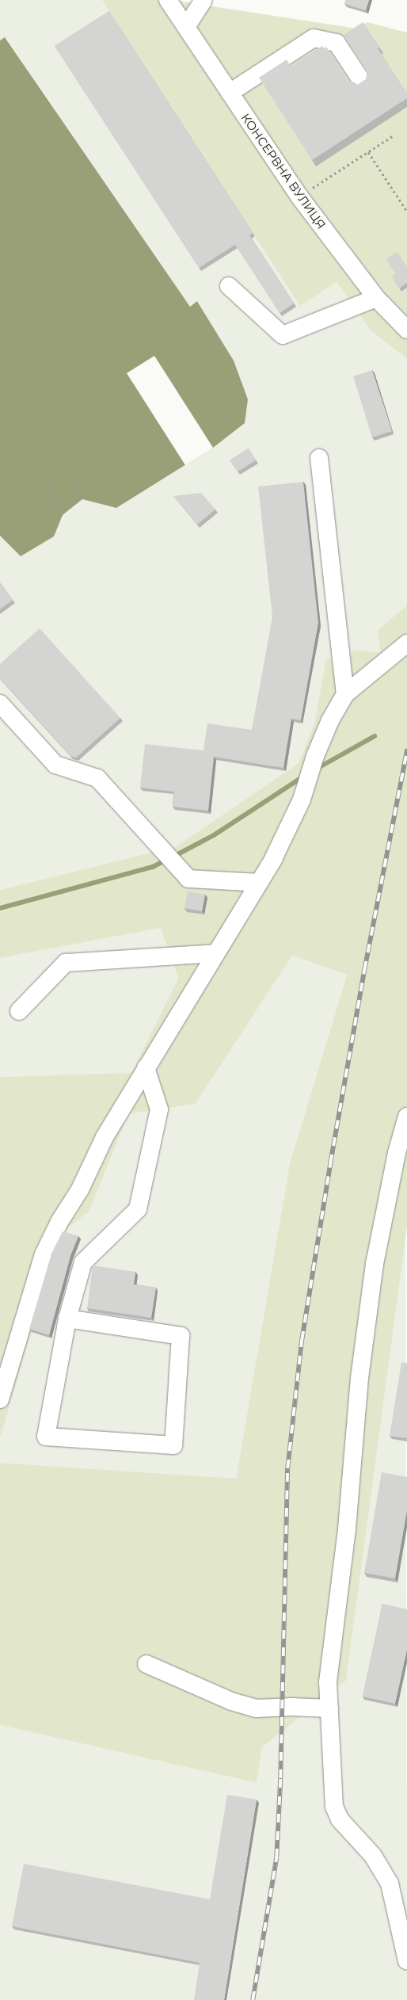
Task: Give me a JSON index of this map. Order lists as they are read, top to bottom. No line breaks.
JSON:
{"streets":{"street":["КОНСЕРВНА ВУЛИЦЯ"]}}
